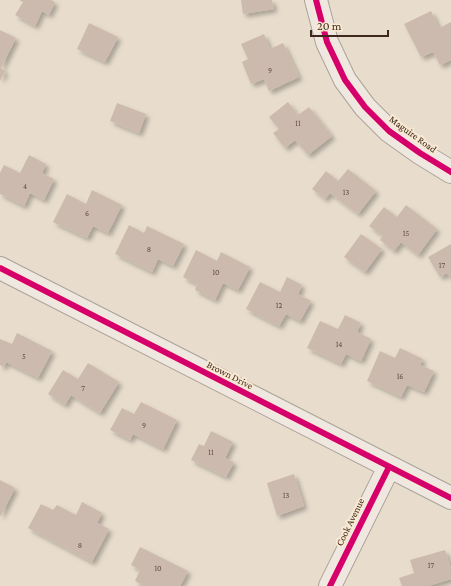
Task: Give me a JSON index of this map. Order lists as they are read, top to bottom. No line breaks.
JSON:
{"streets":{"street":["Maguire Road","Brown Drive","Cook Avenue"]},"crossings":[["Brown Drive","Cook Avenue"]],"house_numbers":["9","11","4","13","6","15","8","17","10","12","14","5","16","7","9","11","13","8","17","10"],"scale_bar":"20 m"}
